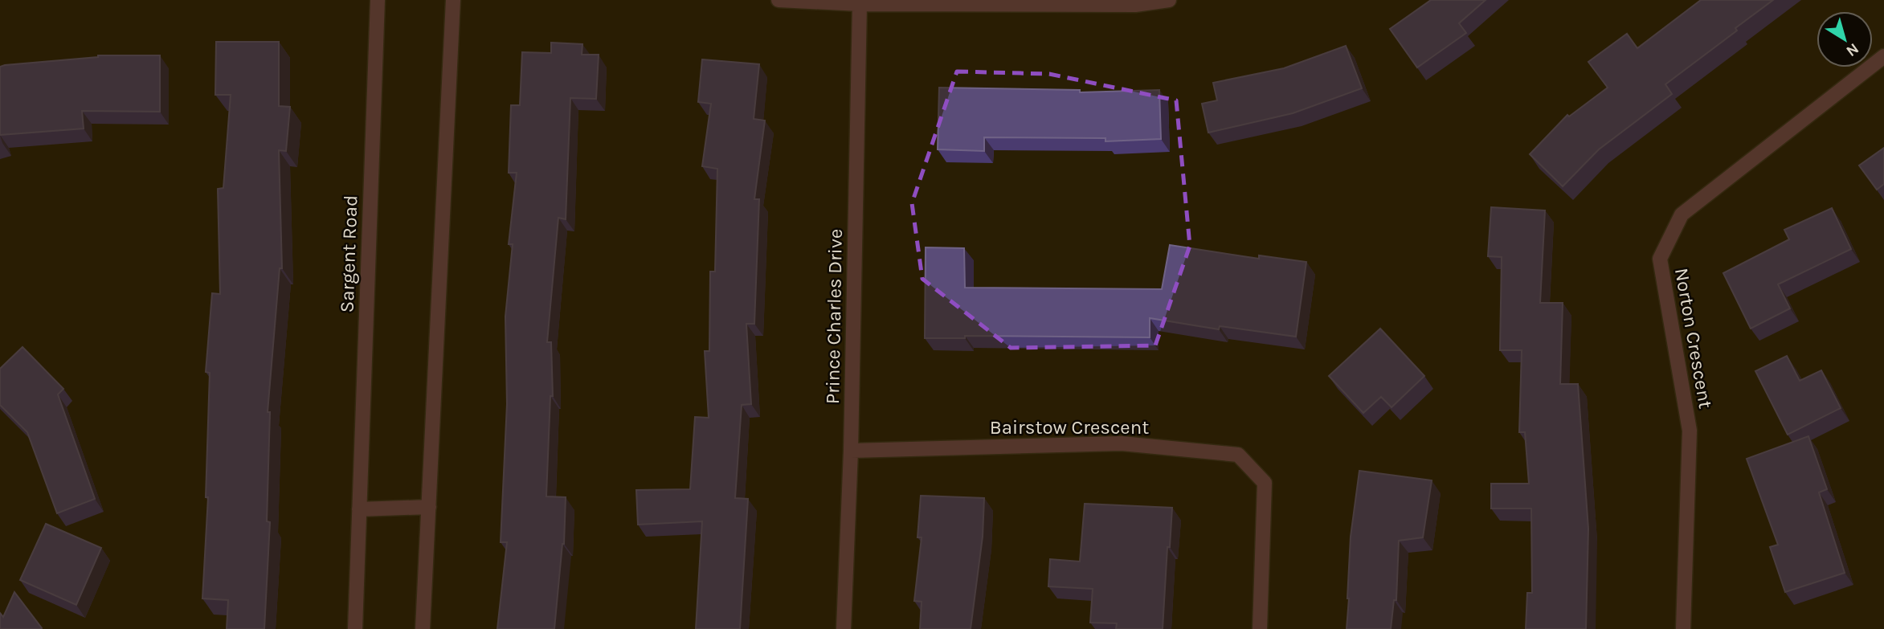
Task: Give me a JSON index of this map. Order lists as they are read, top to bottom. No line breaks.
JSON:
{"streets":{"street":["Sargent Road","Prince Charles Drive","Norton Crescent","Bairstow Crescent"]},"crossings":[["Prince Charles Drive","Bairstow Crescent"]],"north":"bottom right"}
